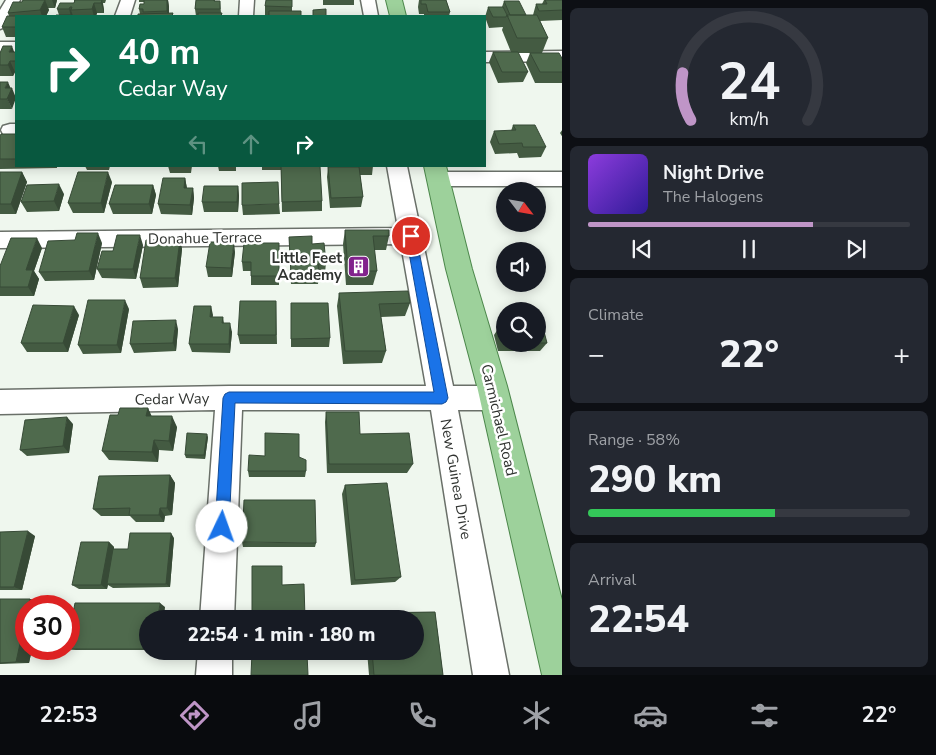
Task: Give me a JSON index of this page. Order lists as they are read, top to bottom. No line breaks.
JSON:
{"streets":{"main road":["Carmichael Road"],"street":["Donahue Terrace","Cedar Way","New Guinea Drive"]},"crossings":[["Donahue Terrace","New Guinea Drive"],["Cedar Way","Carmichael Road"],["Cedar Way","New Guinea Drive"]],"places":{"building":["Little Feet Academy"]},"north":"bottom right","page":{"turn":["40 m","Cedar Way"],"song":["Night Drive","The Halogens"],"tile":["Climate",["Range · 58%","290 km"],["Arrival","22:54"]],"heat":["−","22°","+"],"limit":"30","trip":"22:54 · 1 min · 180 m","tabs":["22:53","22°"],"gauge":["24","km/h"]}}
